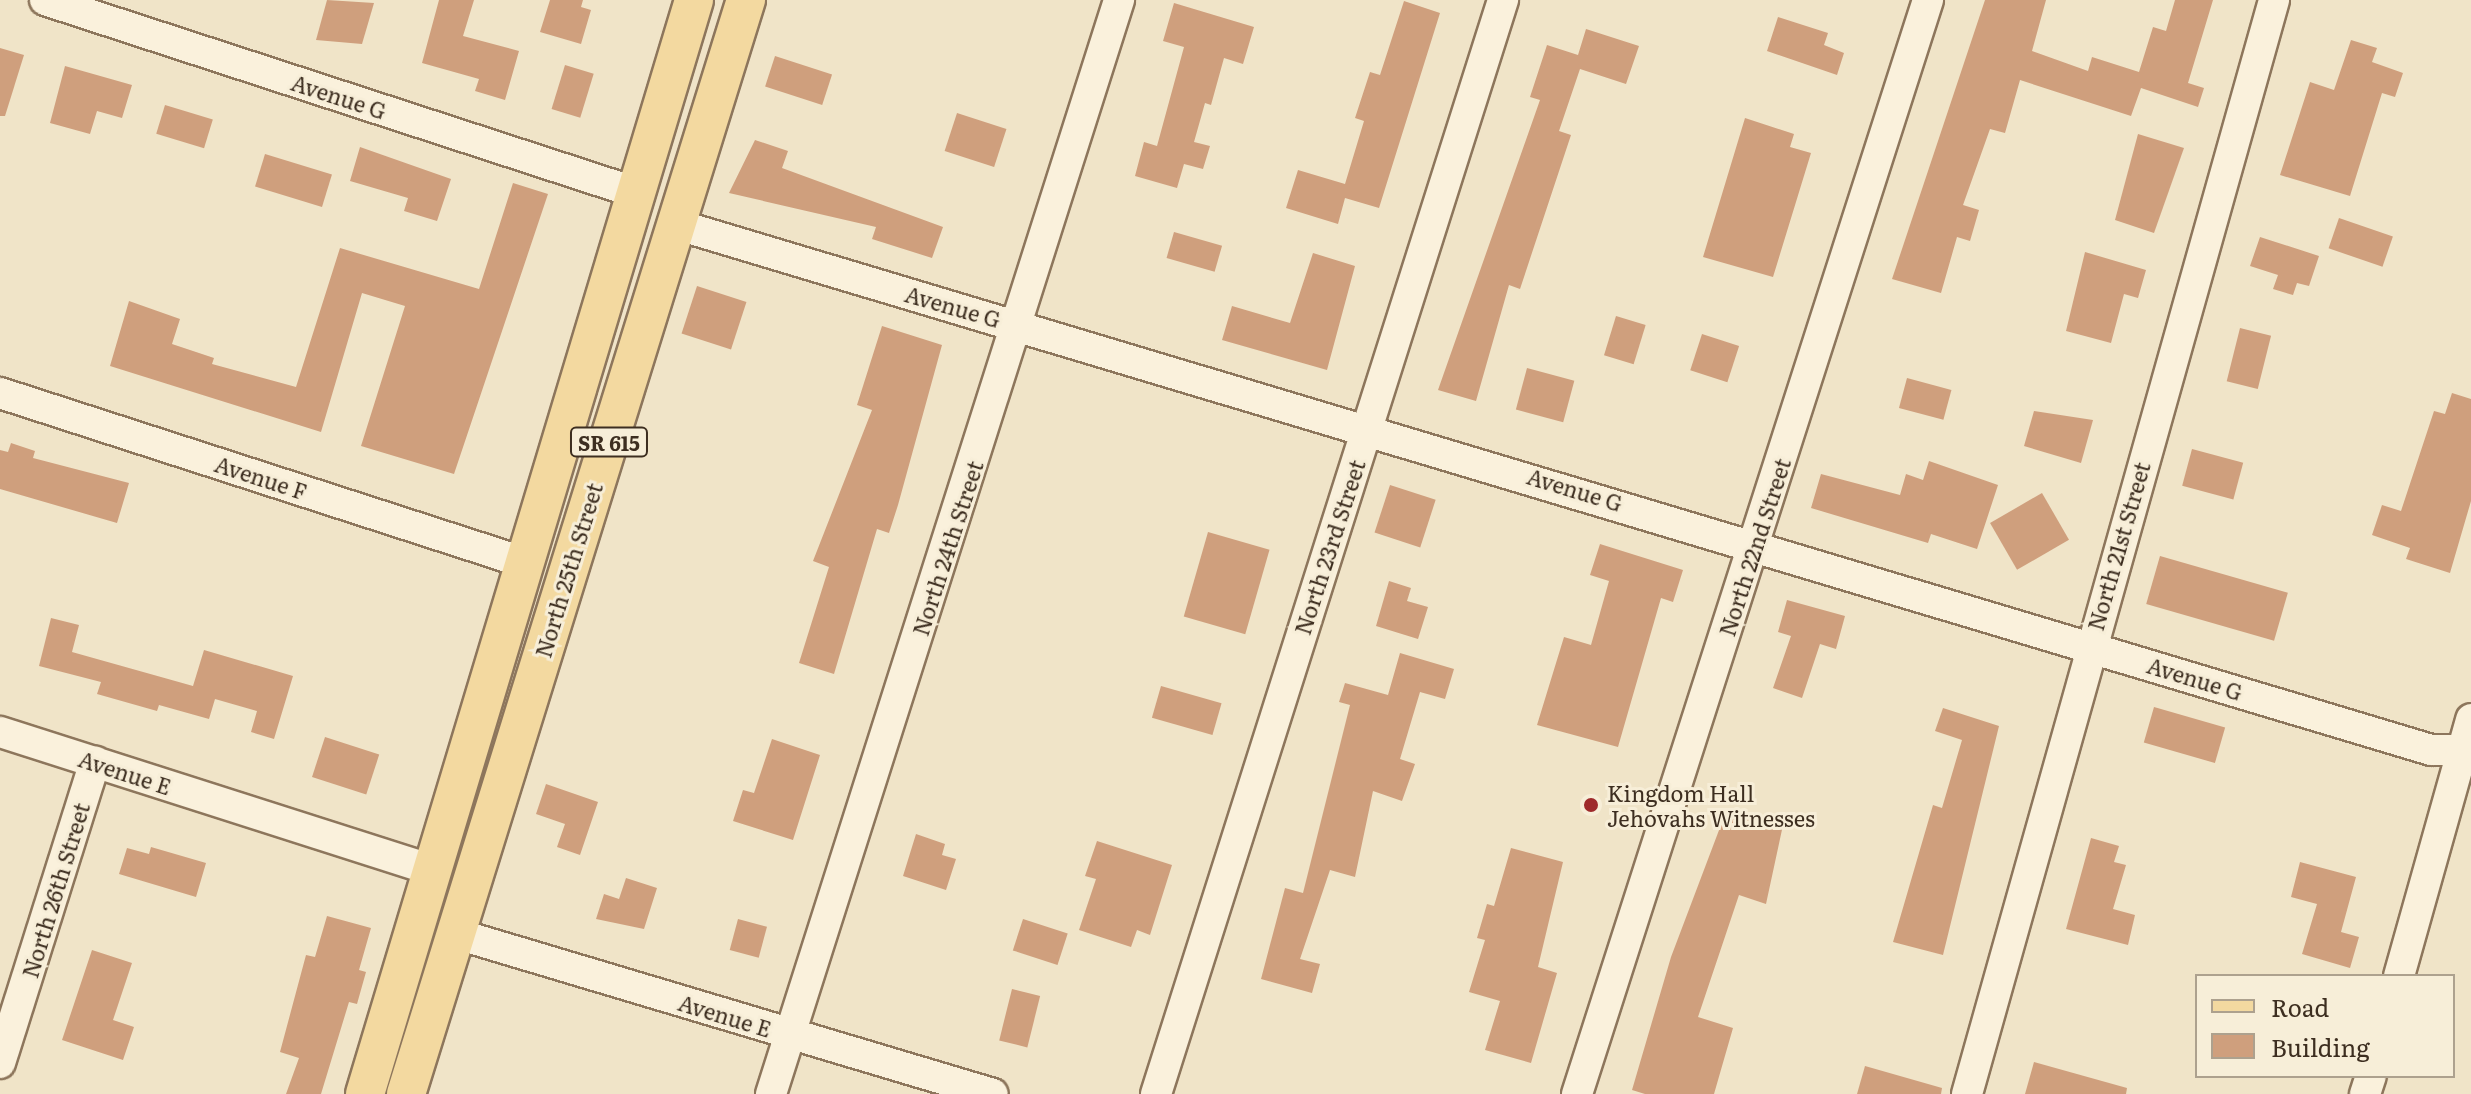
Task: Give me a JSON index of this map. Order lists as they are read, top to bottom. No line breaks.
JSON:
{"streets":{"main road":["SR 615","North 25th Street"],"street":["Avenue G","Avenue F","North 21st Street","North 23rd Street","North 22nd Street","North 24th Street","Avenue E","North 26th Street"]},"crossings":[["Avenue G","North 21st Street"],["Avenue G","North 23rd Street"],["Avenue G","North 22nd Street"],["Avenue G","North 24th Street"],["Avenue G","North 25th Street"],["Avenue F","North 25th Street"],["North 24th Street","Avenue E"],["North 25th Street","Avenue E"],["Avenue E","North 26th Street"]],"places":["Kingdom Hall Jehovahs Witnesses"],"legend":["Road","Building"]}
